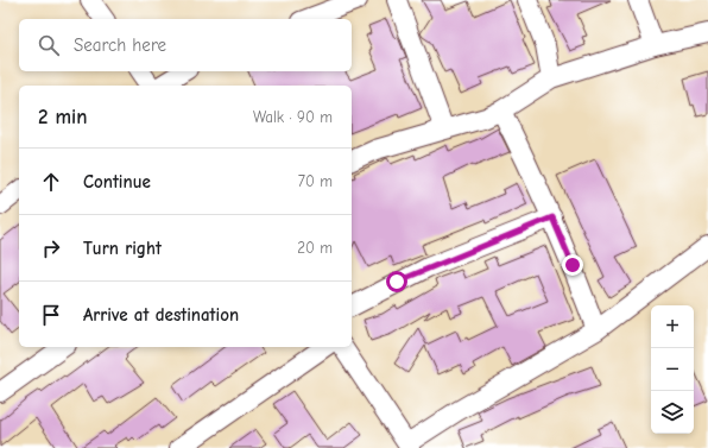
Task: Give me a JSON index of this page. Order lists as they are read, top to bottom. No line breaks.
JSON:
{"page":{"search":"Search here","heading":["2 min","Walk · 90 m"],"list":[["Continue","70 m"],["Turn right","20 m"],"Arrive at destination"],"map_buttons":["+","−"]}}
